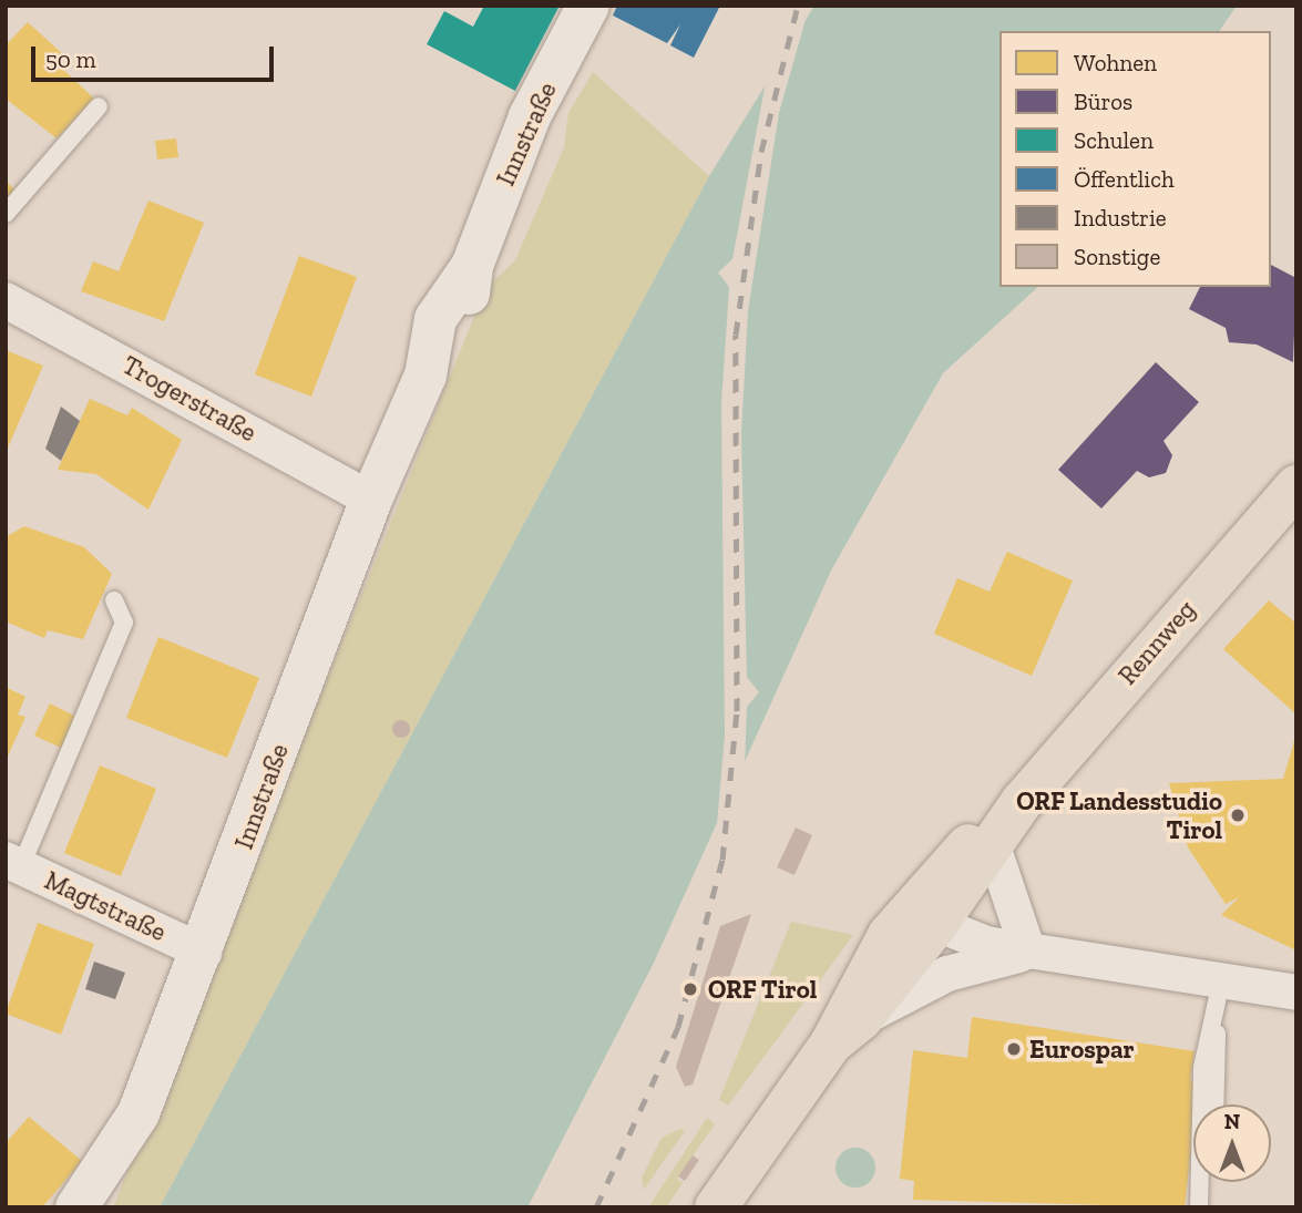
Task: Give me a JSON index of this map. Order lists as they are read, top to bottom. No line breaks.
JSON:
{"streets":{"main road":["Rennweg"],"street":["Innstraße","Trogerstraße","Magtstraße"]},"crossings":[["Innstraße","Trogerstraße"],["Innstraße","Magtstraße"]],"places":["ORF Landesstudio Tirol","ORF Tirol","Eurospar"],"legend":["Wohnen","Büros","Schulen","Öffentlich","Industrie","Sonstige"],"scale_bar":"50 m","north":"top"}
